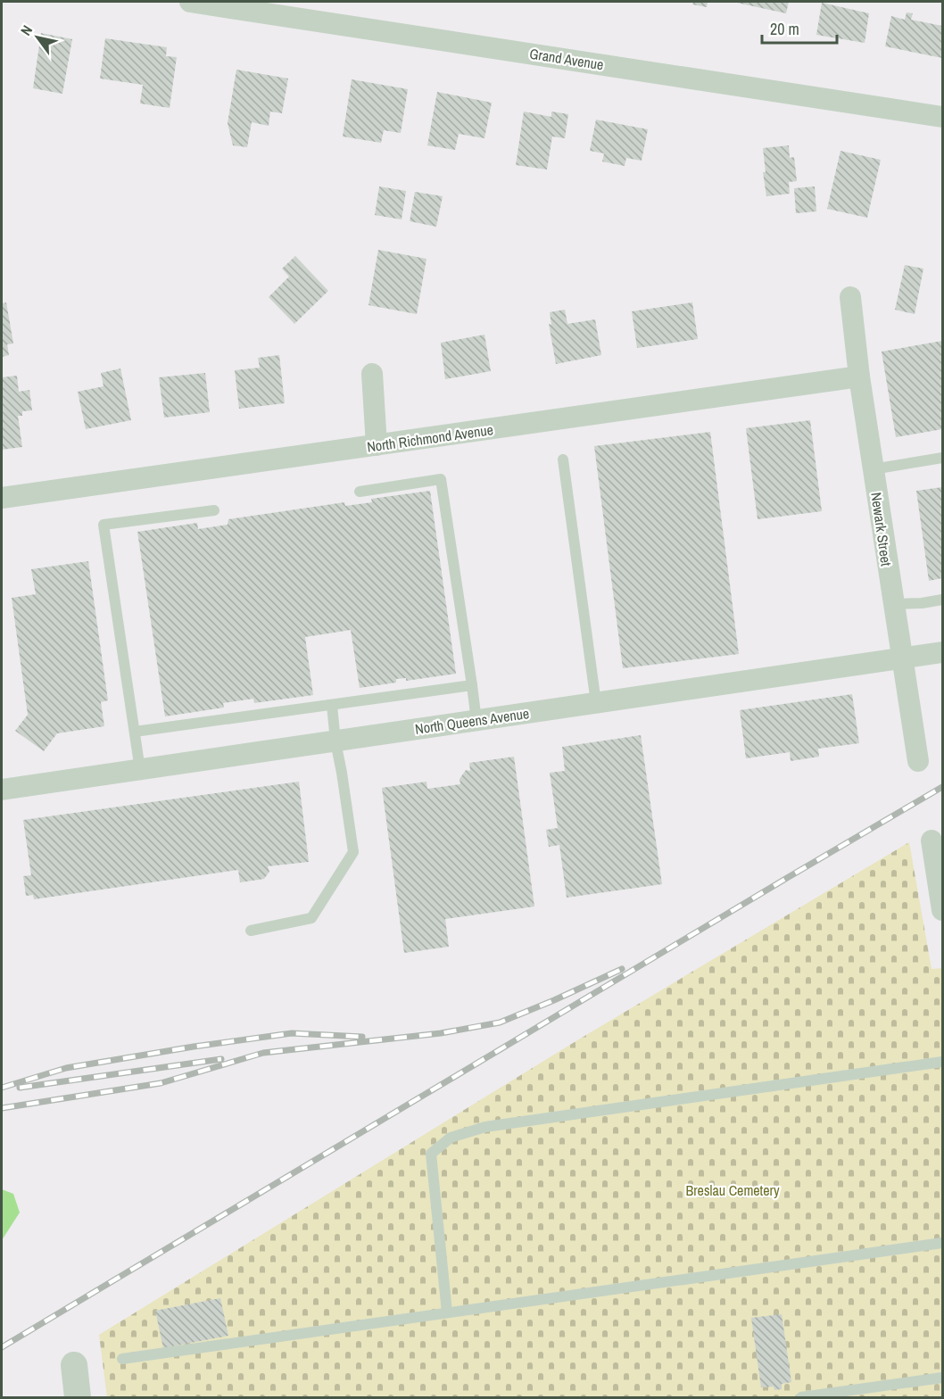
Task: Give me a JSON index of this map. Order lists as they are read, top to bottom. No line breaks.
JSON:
{"streets":{"street":["Grand Avenue","North Richmond Avenue","Newark Street","North Queens Avenue"]},"crossings":[["North Richmond Avenue","Newark Street"],["Newark Street","North Queens Avenue"]],"parks":["Breslau Cemetery"],"scale_bar":"20 m","north":"top left"}
